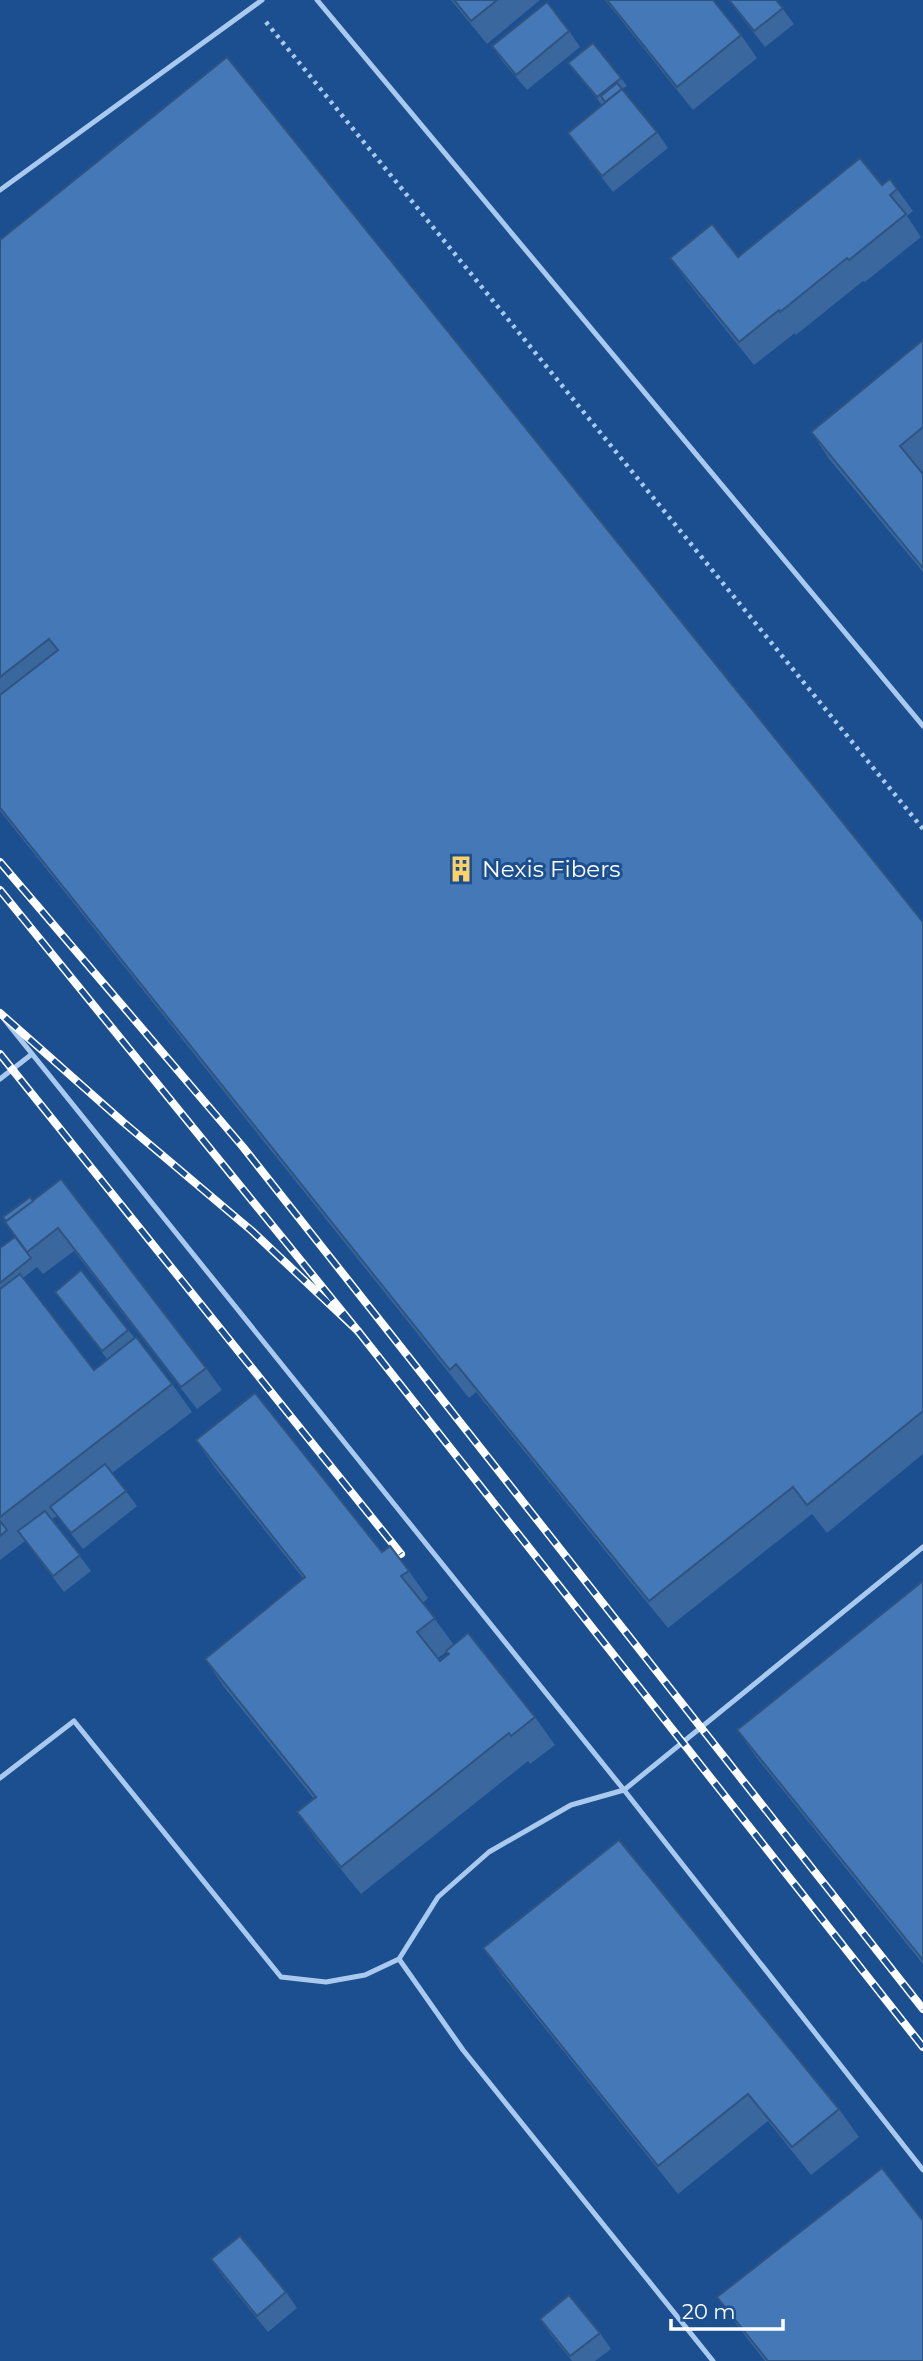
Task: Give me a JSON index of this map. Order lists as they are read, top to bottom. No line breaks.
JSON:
{"places":{"building":["Nexis Fibers"]},"scale_bar":"20 m"}
